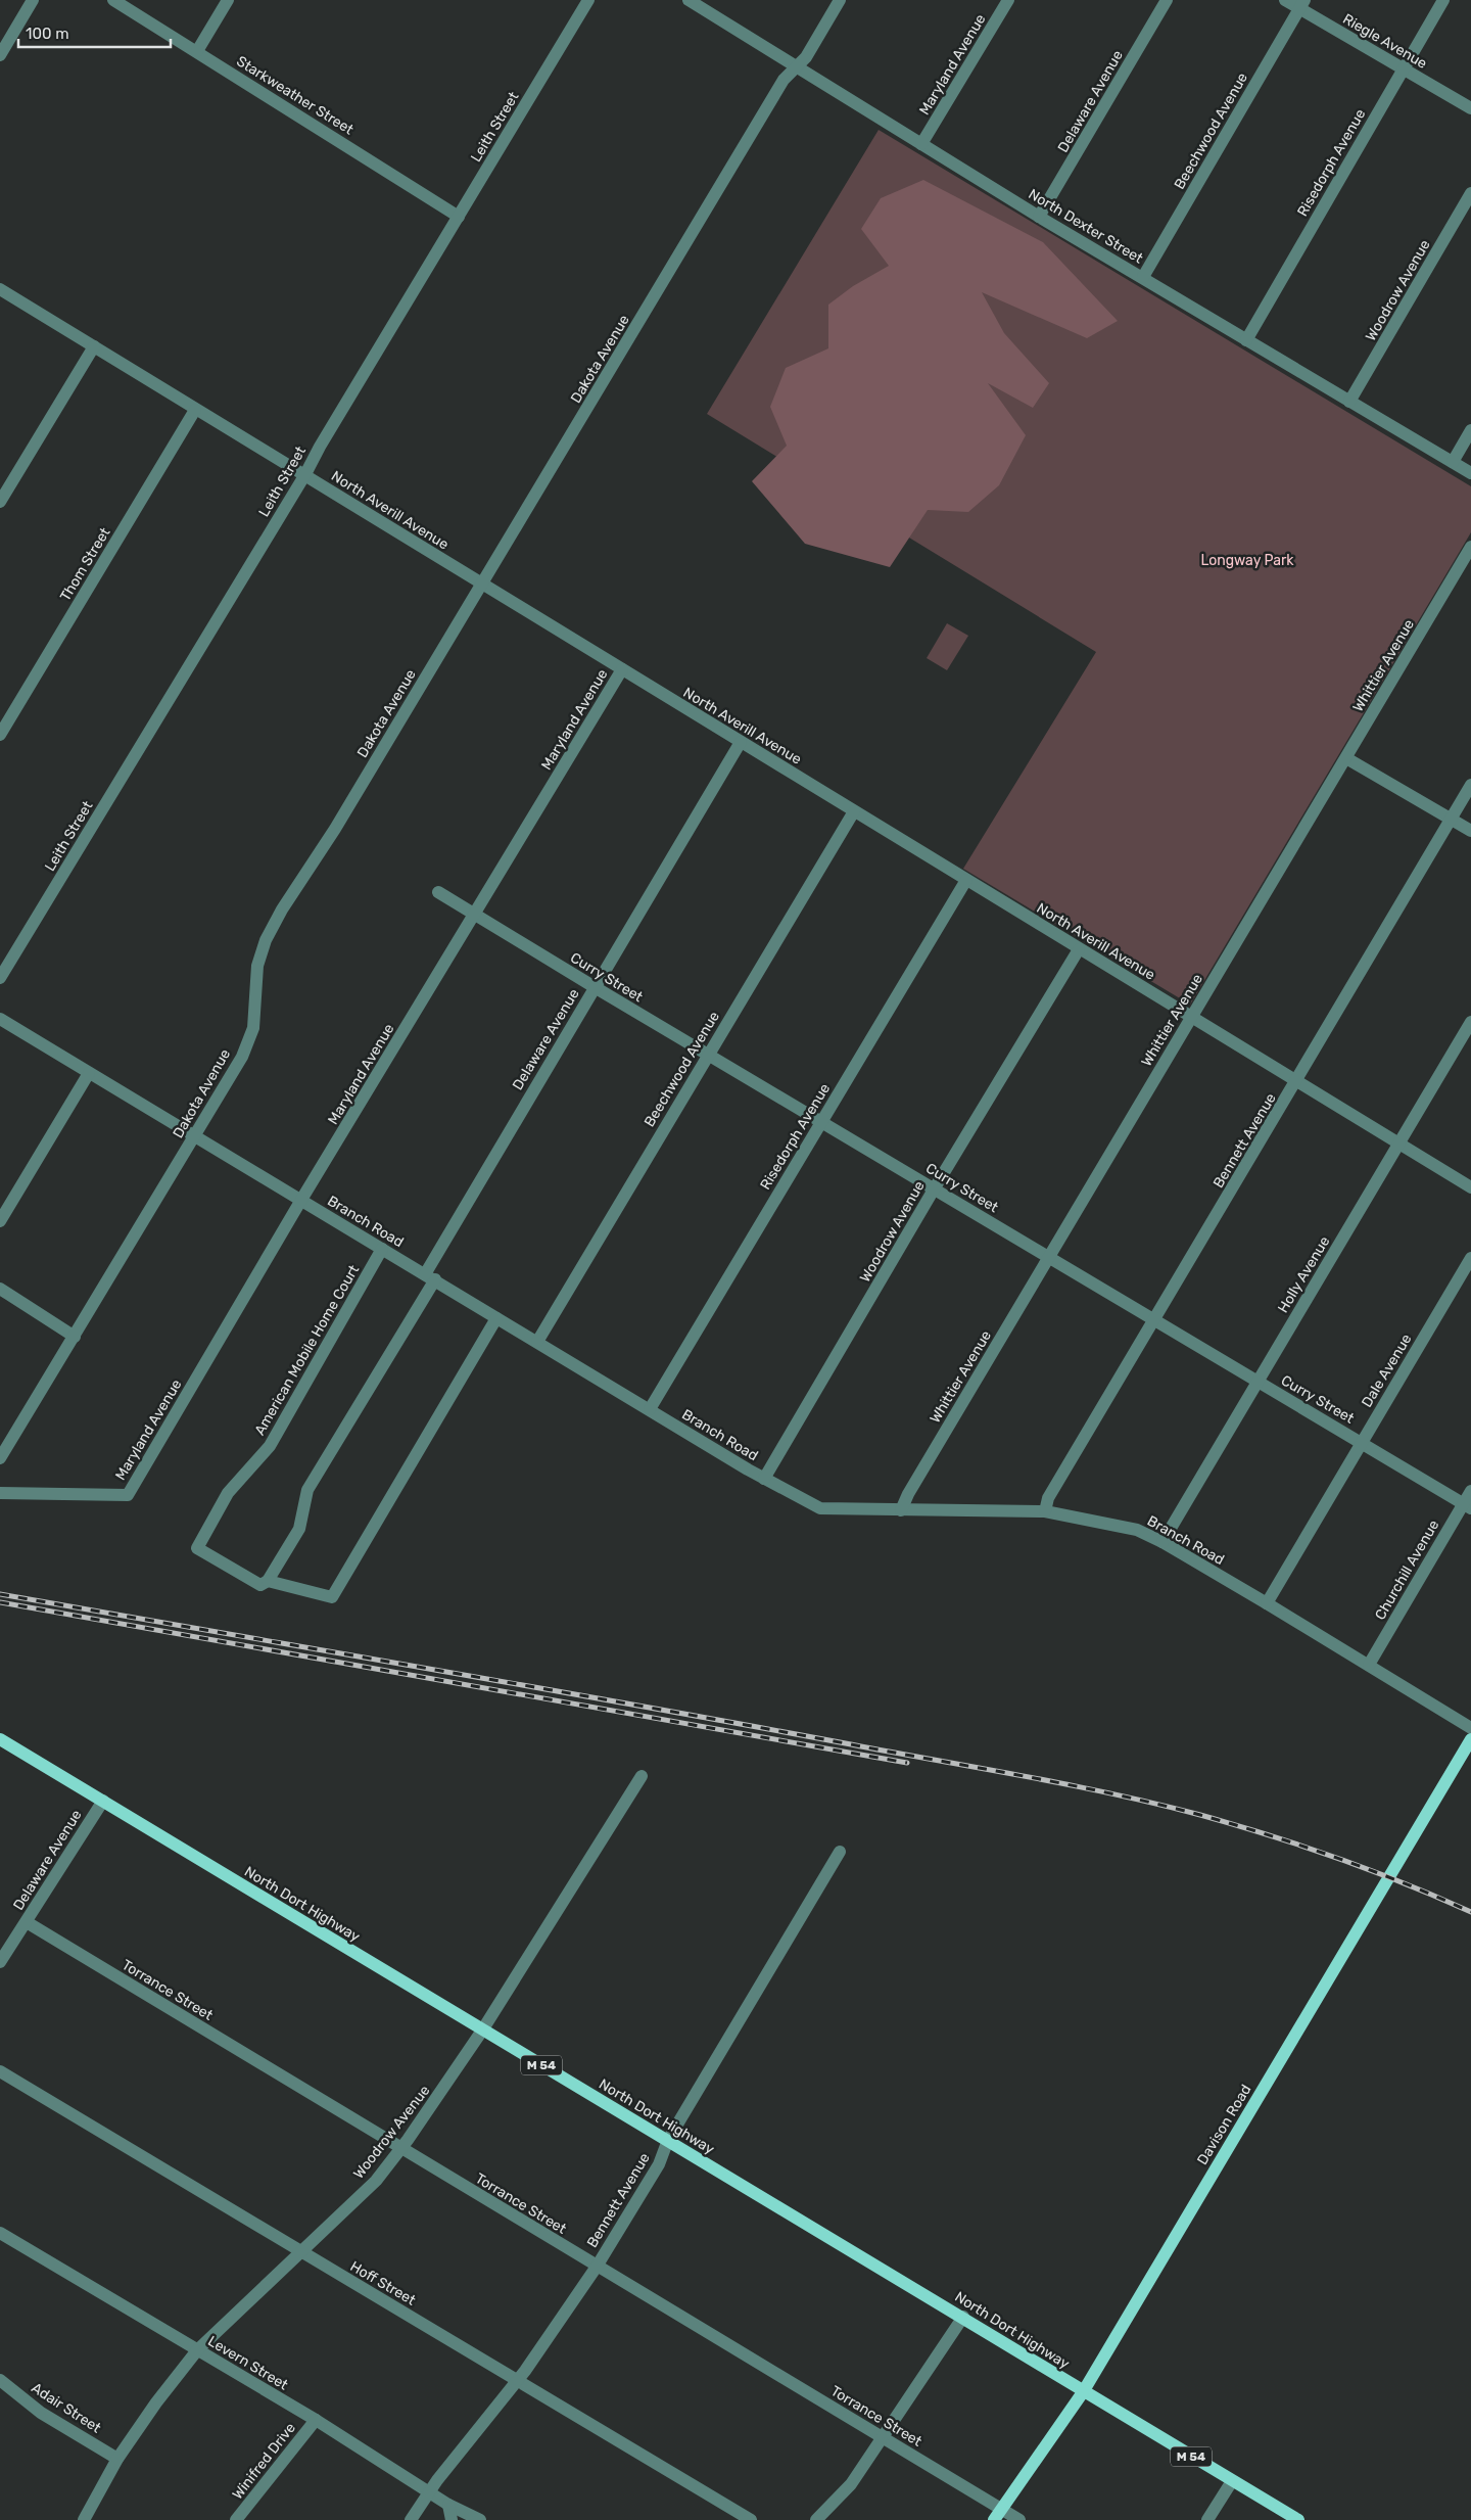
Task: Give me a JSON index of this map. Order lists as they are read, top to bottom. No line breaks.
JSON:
{"streets":{"main road":["North Dort Highway","M 54","Davison Road"],"street":["Riegle Avenue","Maryland Avenue","Starkweather Street","Delaware Avenue","Leith Street","Beechwood Avenue","Risedorph Avenue","North Dexter Street","Woodrow Avenue","Dakota Avenue","North Averill Avenue","Thom Street","Whittier Avenue","Curry Street","Bennett Avenue","Branch Road","Holly Avenue","American Mobile Home Court","Dale Avenue","Churchill Avenue","Torrance Street","Hoff Street","Levern Street","Adair Street","Winifred Drive"]},"crossings":[["Riegle Avenue","Beechwood Avenue"],["Riegle Avenue","Risedorph Avenue"],["Maryland Avenue","North Dexter Street"],["Maryland Avenue","North Averill Avenue"],["Maryland Avenue","Curry Street"],["Maryland Avenue","Branch Road"],["Starkweather Street","Leith Street"],["Delaware Avenue","North Dexter Street"],["Delaware Avenue","North Averill Avenue"],["Delaware Avenue","Curry Street"],["Delaware Avenue","Branch Road"],["Delaware Avenue","North Dort Highway"],["Delaware Avenue","Torrance Street"],["Leith Street","North Averill Avenue"],["Beechwood Avenue","North Dexter Street"],["Beechwood Avenue","North Averill Avenue"],["Beechwood Avenue","Curry Street"],["Beechwood Avenue","Branch Road"],["Risedorph Avenue","North Dexter Street"],["Risedorph Avenue","North Averill Avenue"],["Risedorph Avenue","Curry Street"],["Risedorph Avenue","Branch Road"],["North Dexter Street","Woodrow Avenue"],["North Dexter Street","Dakota Avenue"],["Woodrow Avenue","North Averill Avenue"],["Woodrow Avenue","Curry Street"],["Woodrow Avenue","Branch Road"],["Woodrow Avenue","North Dort Highway"],["Woodrow Avenue","Torrance Street"],["Woodrow Avenue","Hoff Street"],["Woodrow Avenue","Levern Street"],["Woodrow Avenue","Adair Street"],["Dakota Avenue","North Averill Avenue"],["Dakota Avenue","Branch Road"],["North Averill Avenue","Thom Street"],["North Averill Avenue","Whittier Avenue"],["North Averill Avenue","Bennett Avenue"],["North Averill Avenue","Holly Avenue"],["Whittier Avenue","Curry Street"],["Whittier Avenue","Branch Road"],["Curry Street","Bennett Avenue"],["Curry Street","Holly Avenue"],["Curry Street","Dale Avenue"],["Curry Street","Churchill Avenue"],["Bennett Avenue","Branch Road"],["Bennett Avenue","North Dort Highway"],["Bennett Avenue","Torrance Street"],["Bennett Avenue","Hoff Street"],["Bennett Avenue","Levern Street"],["Branch Road","Holly Avenue"],["Branch Road","American Mobile Home Court"],["Branch Road","Dale Avenue"],["Branch Road","Churchill Avenue"],["North Dort Highway","Davison Road"],["Torrance Street","Davison Road"],["Levern Street","Winifred Drive"]],"parks":["Longway Park"],"scale_bar":"100 m"}
